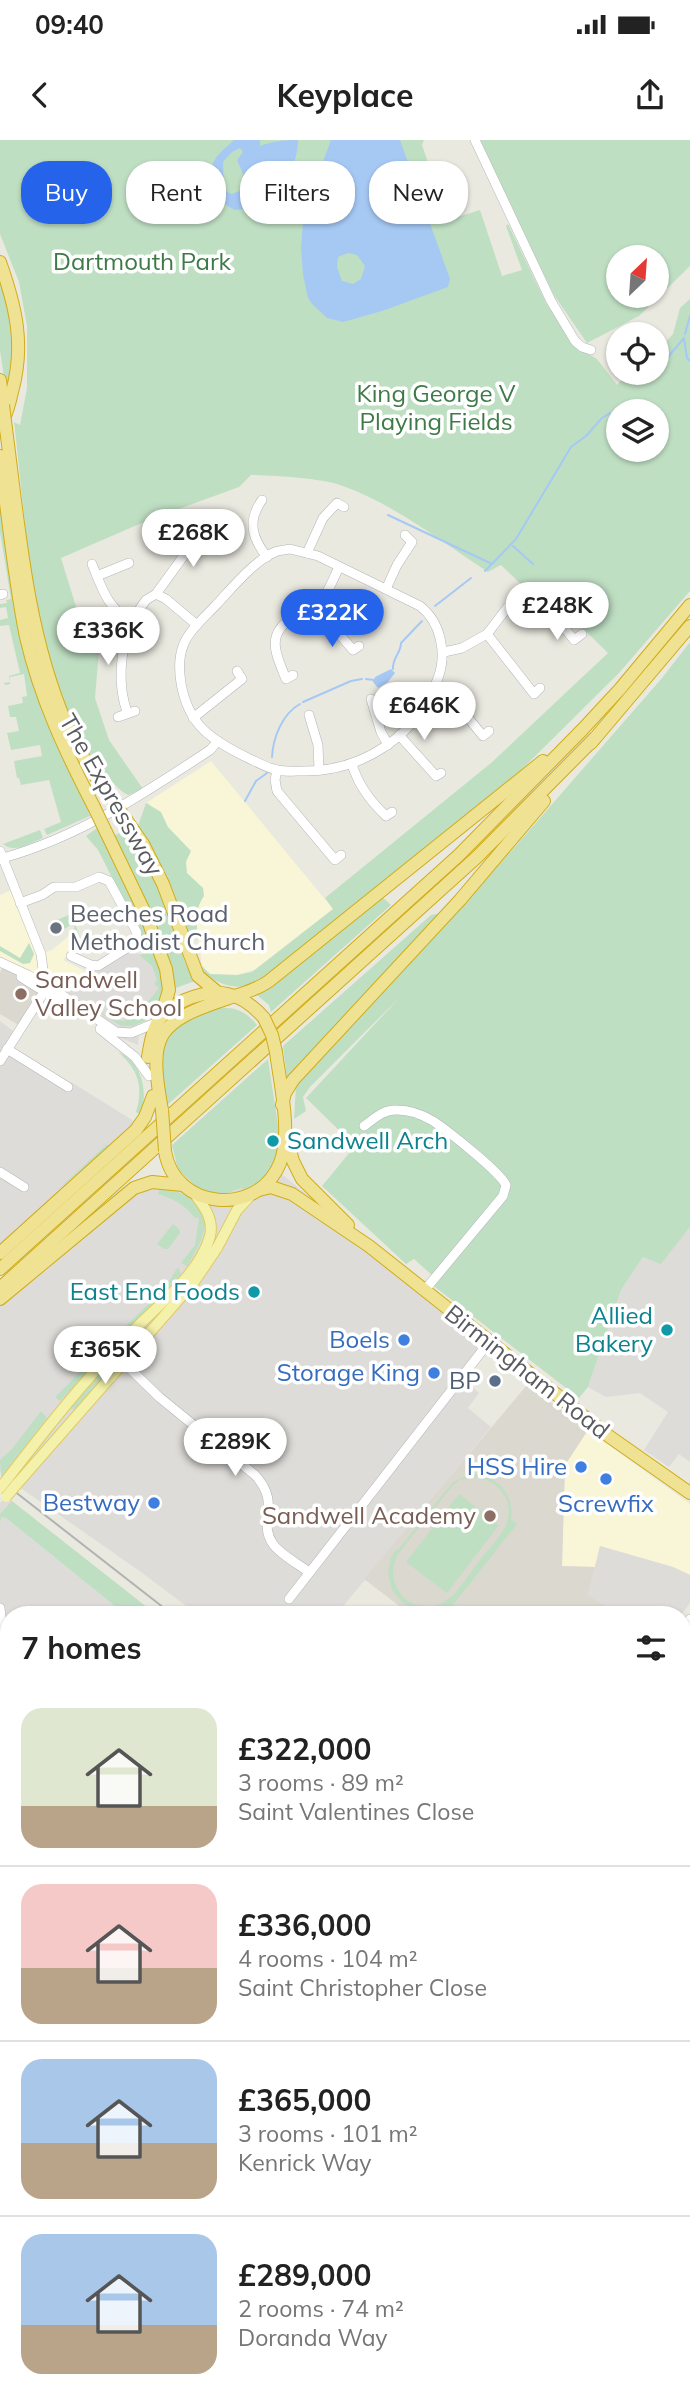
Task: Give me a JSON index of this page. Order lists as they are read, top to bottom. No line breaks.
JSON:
{"streets":{"highway":["The Expressway","Birmingham Road"]},"crossings":[["The Expressway","Birmingham Road"]],"parks":["Dartmouth Park","King George V Playing Fields"],"places":["Beeches Road Methodist Church","Sandwell Valley School","Sandwell Arch","East End Foods","Allied Bakery","Boels","Storage King","BP","HSS Hire","Screwfix","Bestway","Sandwell Academy"],"north":"top right","page":{"status":"09:40","header":"Keyplace","chip":["Buy","Rent","Filters","New"],"price":["£268K","£248K","£322K","£336K","£646K","£365K","£289K"],"heading":"7 homes","list":[{"name":"£322,000","note":"3 rooms · 89 m² · Saint Valentines Close"},{"name":"£336,000","note":"4 rooms · 104 m² · Saint Christopher Close"},{"name":"£365,000","note":"3 rooms · 101 m² · Kenrick Way"},{"name":"£289,000","note":"2 rooms · 74 m² · Doranda Way"}]}}
